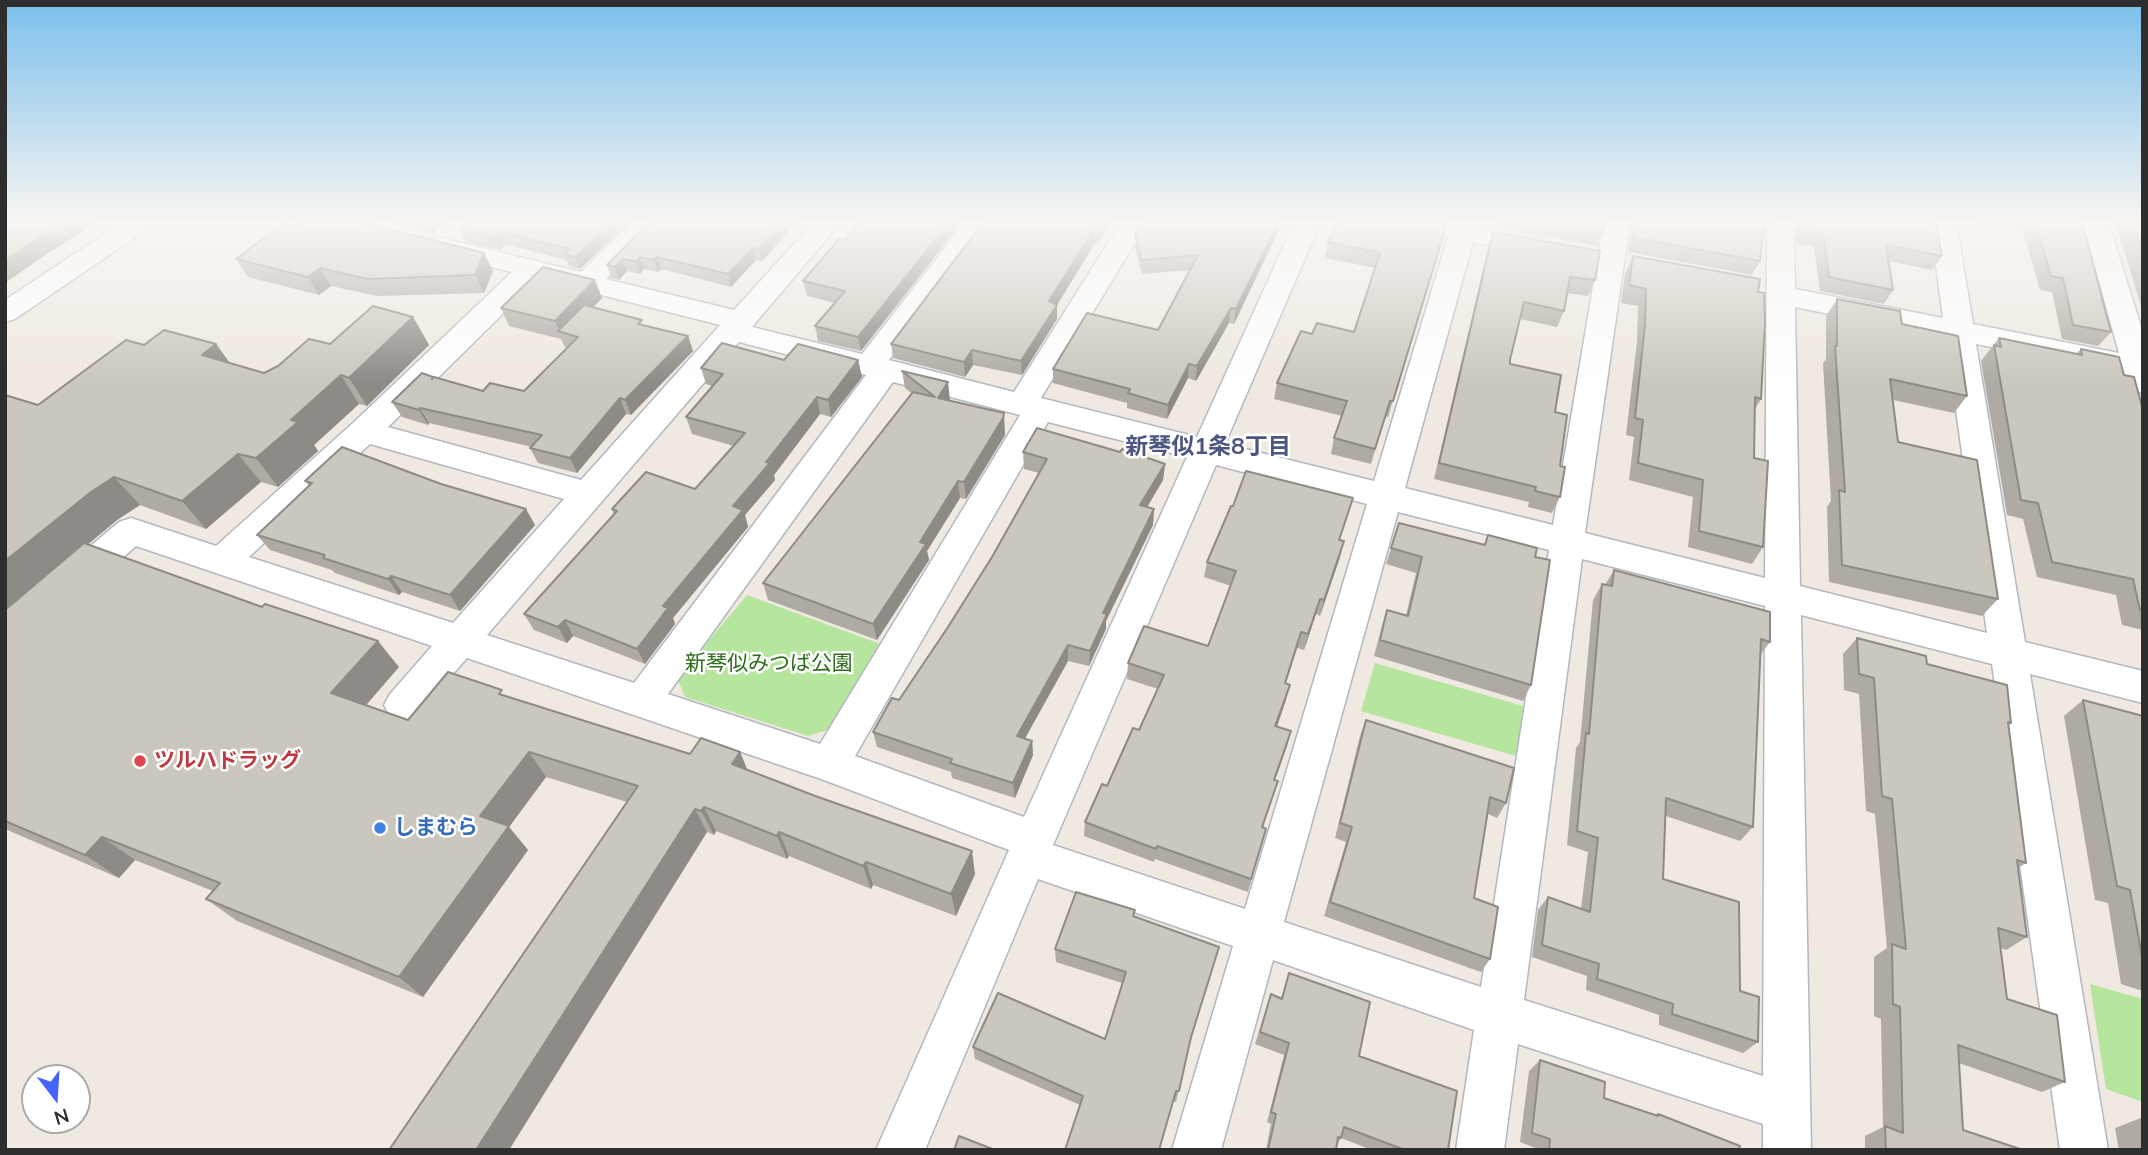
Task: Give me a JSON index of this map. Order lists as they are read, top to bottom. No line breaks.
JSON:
{"districts":["新琴似1条8丁目"],"parks":["新琴似みつば公園"],"places":["ツルハドラッグ","しまむら"],"north":"bottom"}
